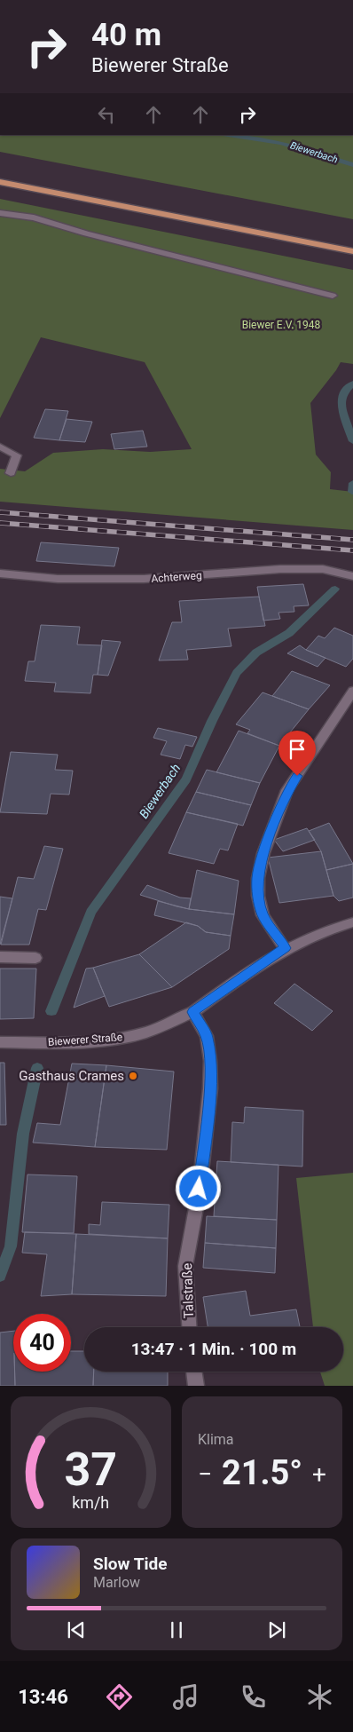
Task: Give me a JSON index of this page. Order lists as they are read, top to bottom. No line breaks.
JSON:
{"streets":{"street":["Achterweg","Biewerer Straße","Talstraße"]},"crossings":[["Biewerer Straße","Talstraße"]],"water":["Biewerbach"],"parks":["Biewer E.V. 1948"],"places":["Gasthaus Crames"],"page":{"turn":["40 m","Biewerer Straße"],"limit":"40","trip":"13:47 · 1 Min. · 100 m","tile":"Klima","heat":["−","21.5°","+"],"song":["Slow Tide","Marlow"],"tabs":"13:46","gauge":["37","km/h"]}}
